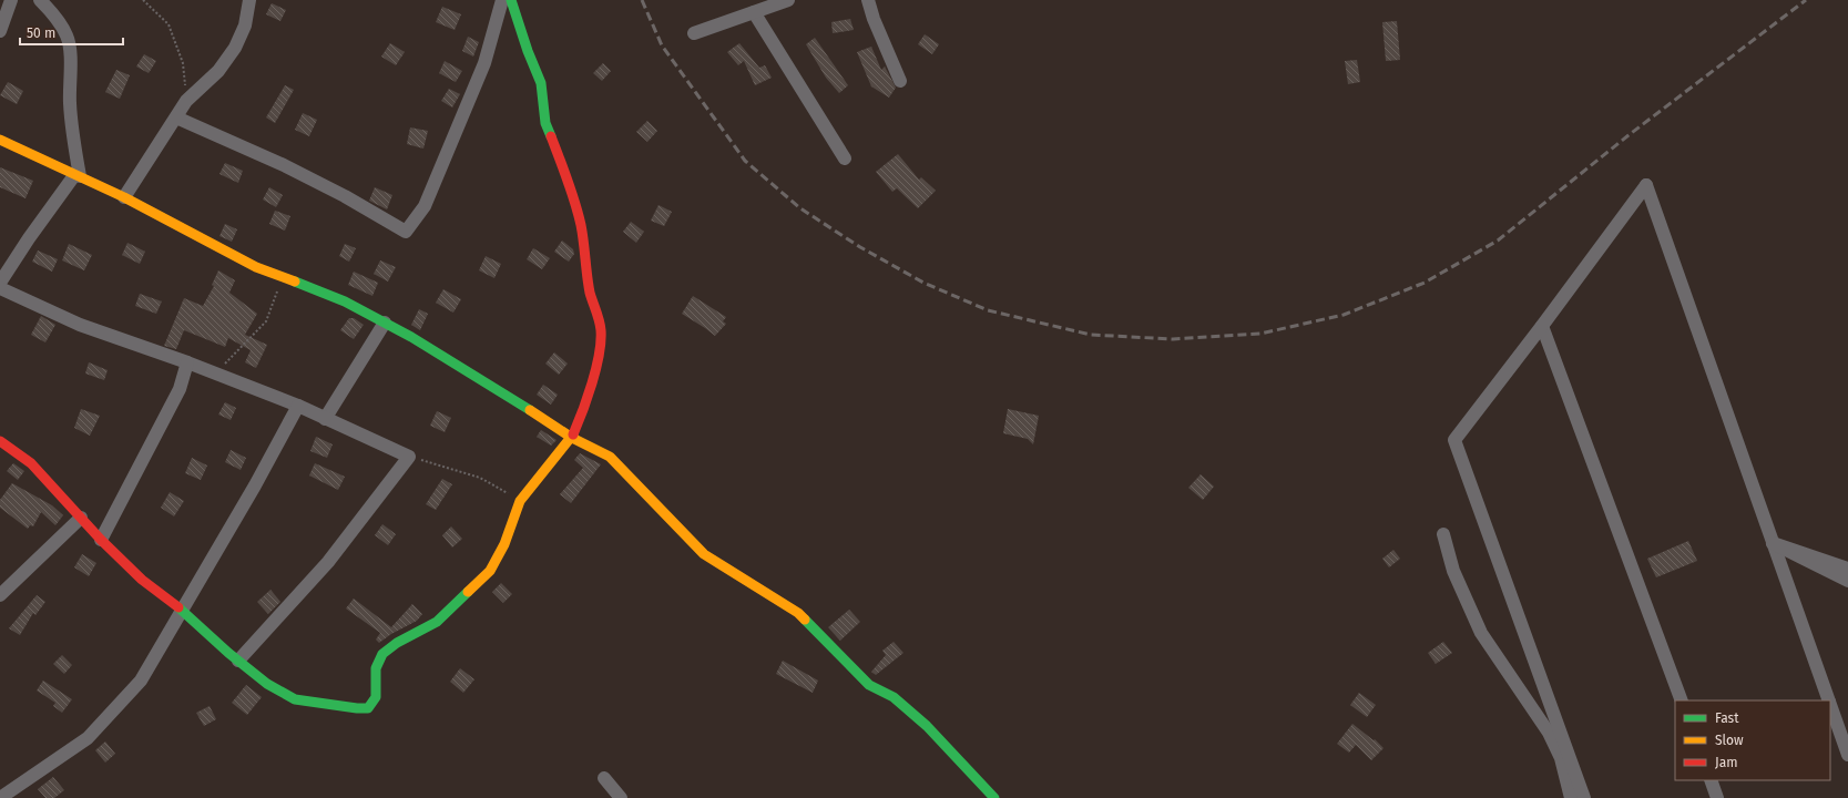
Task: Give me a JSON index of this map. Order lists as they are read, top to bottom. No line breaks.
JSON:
{"legend":["Fast","Slow","Jam"],"scale_bar":"50 m"}
